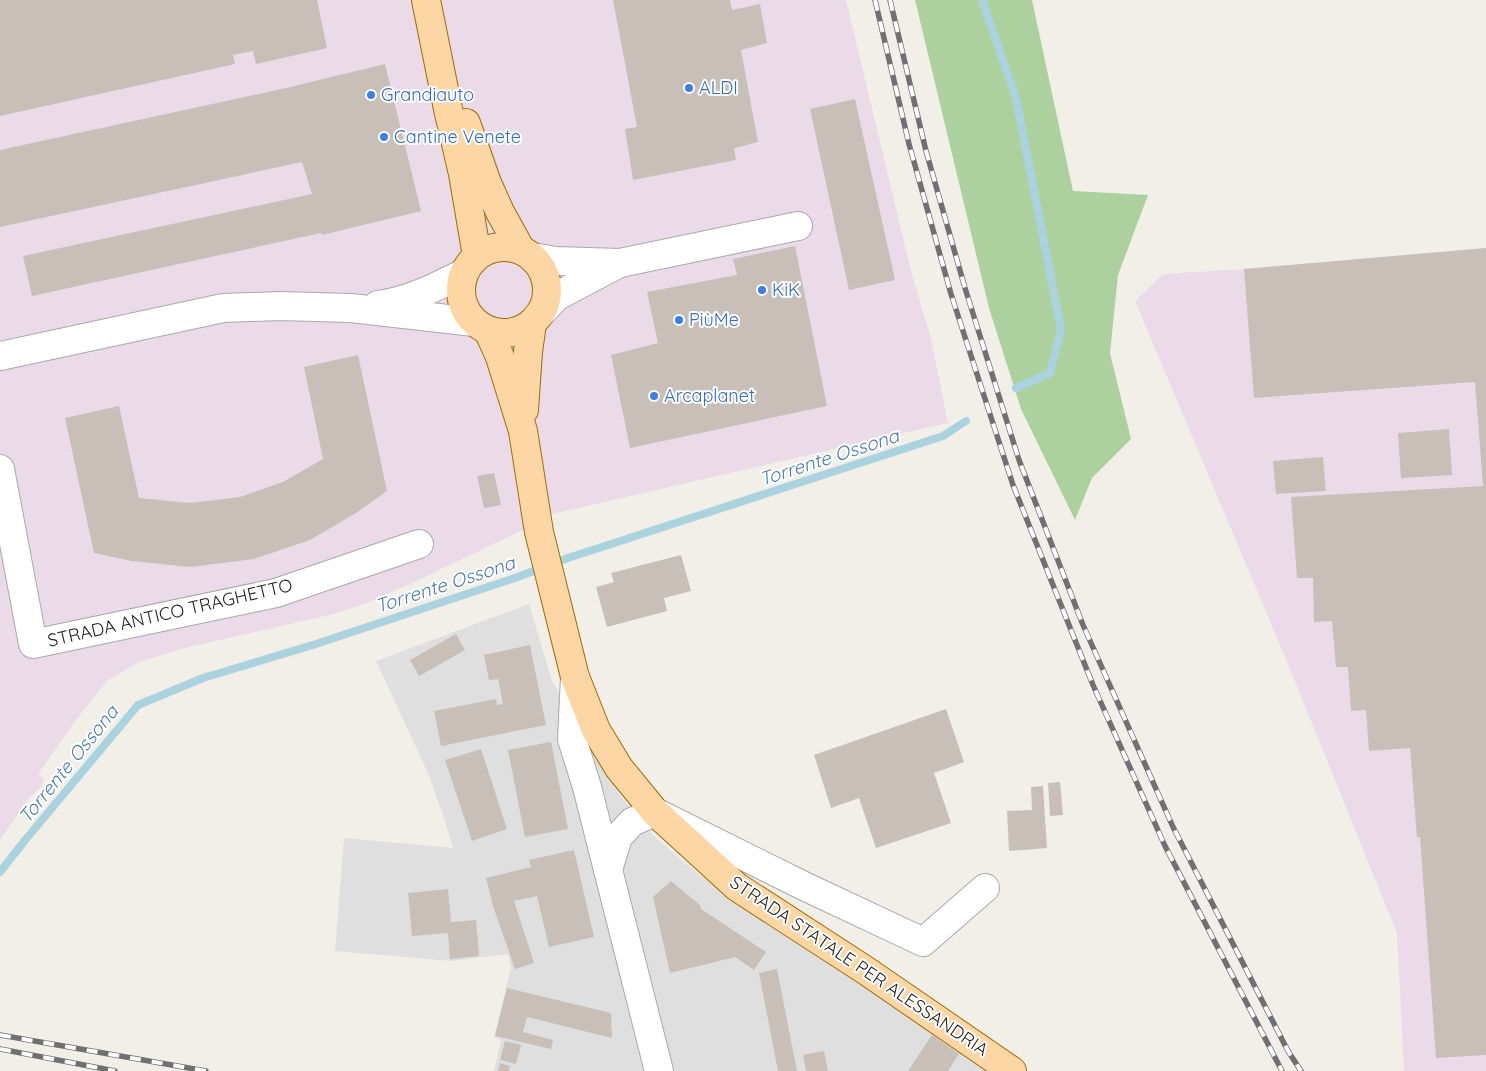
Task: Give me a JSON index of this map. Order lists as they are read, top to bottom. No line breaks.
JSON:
{"streets":{"main road":["STRADA STATALE PER ALESSANDRIA"],"street":["STRADA ANTICO TRAGHETTO"]},"water":["Torrente Ossona"],"places":["ALDI","Grandiauto","Cantine Venete","KiK","PiùMe","Arcaplanet"]}
